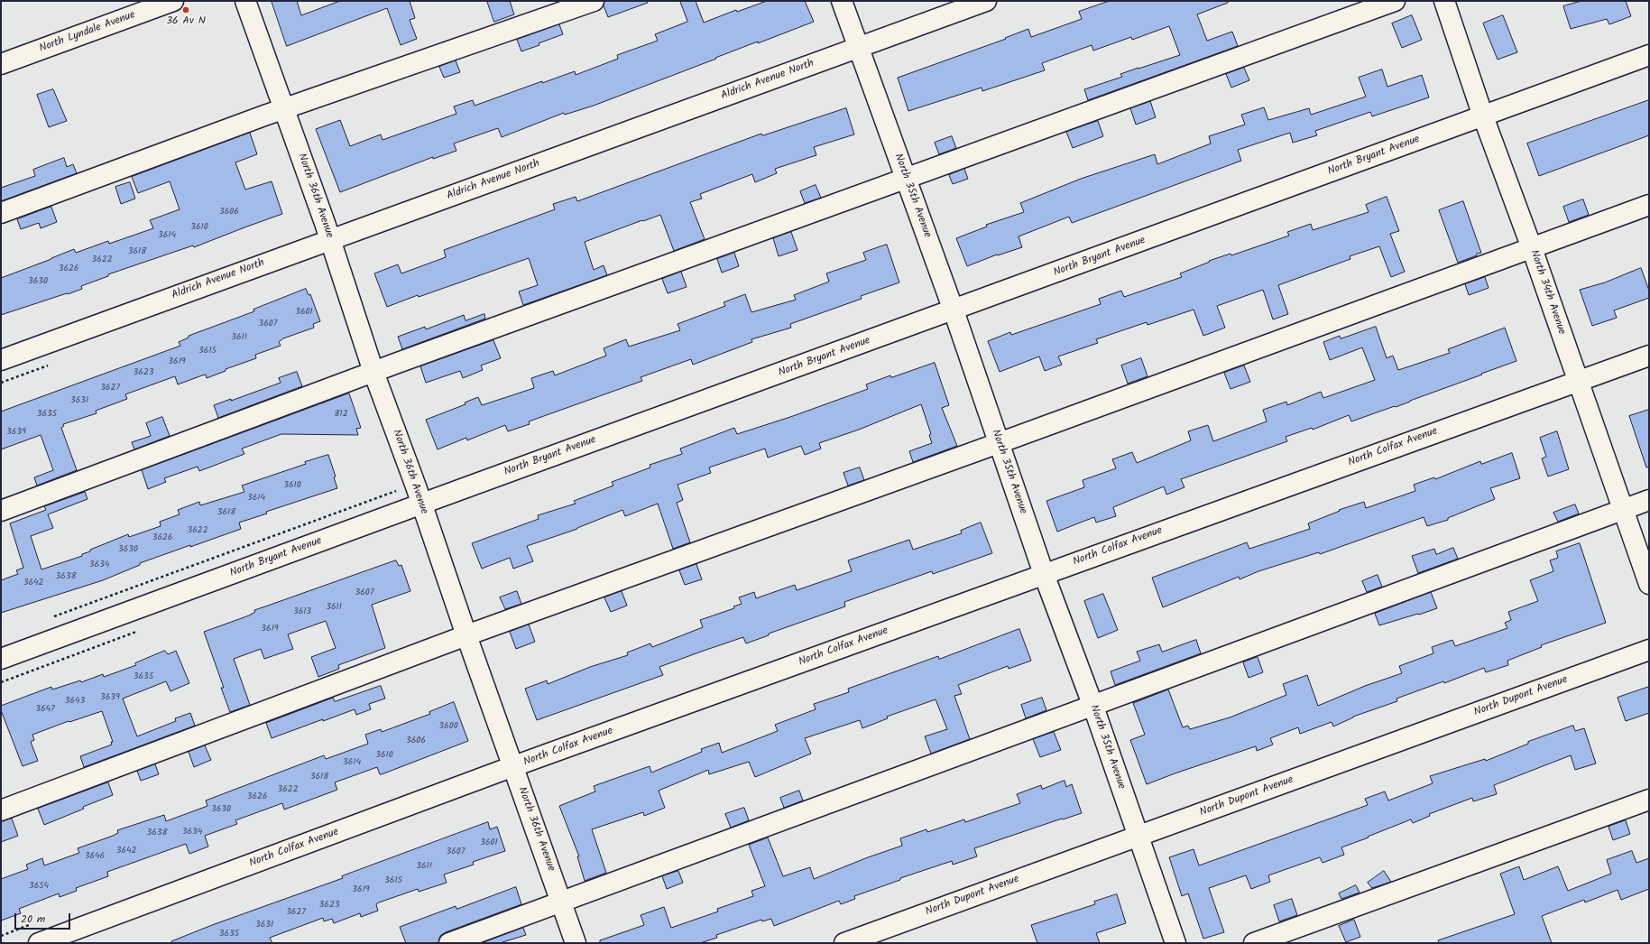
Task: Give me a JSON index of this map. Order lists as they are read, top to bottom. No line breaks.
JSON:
{"streets":{"street":["North Lyndale Avenue","Aldrich Avenue North","North Bryant Avenue","North 36th Avenue","North 35th Avenue","North 34th Avenue","North Colfax Avenue","North Dupont Avenue"]},"crossings":[["Aldrich Avenue North","North 36th Avenue"],["Aldrich Avenue North","North 35th Avenue"],["North Bryant Avenue","North 36th Avenue"],["North Bryant Avenue","North 35th Avenue"],["North Bryant Avenue","North 34th Avenue"],["North 36th Avenue","North Colfax Avenue"],["North 35th Avenue","North Colfax Avenue"],["North 35th Avenue","North Dupont Avenue"],["North 34th Avenue","North Colfax Avenue"]],"places":["36 Av N"],"house_numbers":["3606","3610","3614","3618","3622","3626","3630","3601","3607","3611","3615","3619","3623","3627","3631","3635","812","3639","3610","3614","3618","3622","3626","3630","3634","3638","3642","3607","3611","3613","3619","3635","3639","3643","3647","3600","3606","3610","3614","3618","3622","3626","3630","3634","3638","3601","3642","3607","3646","3611","3615","3654","3619","3623","3627","3631","3635"],"scale_bar":"20 m"}
